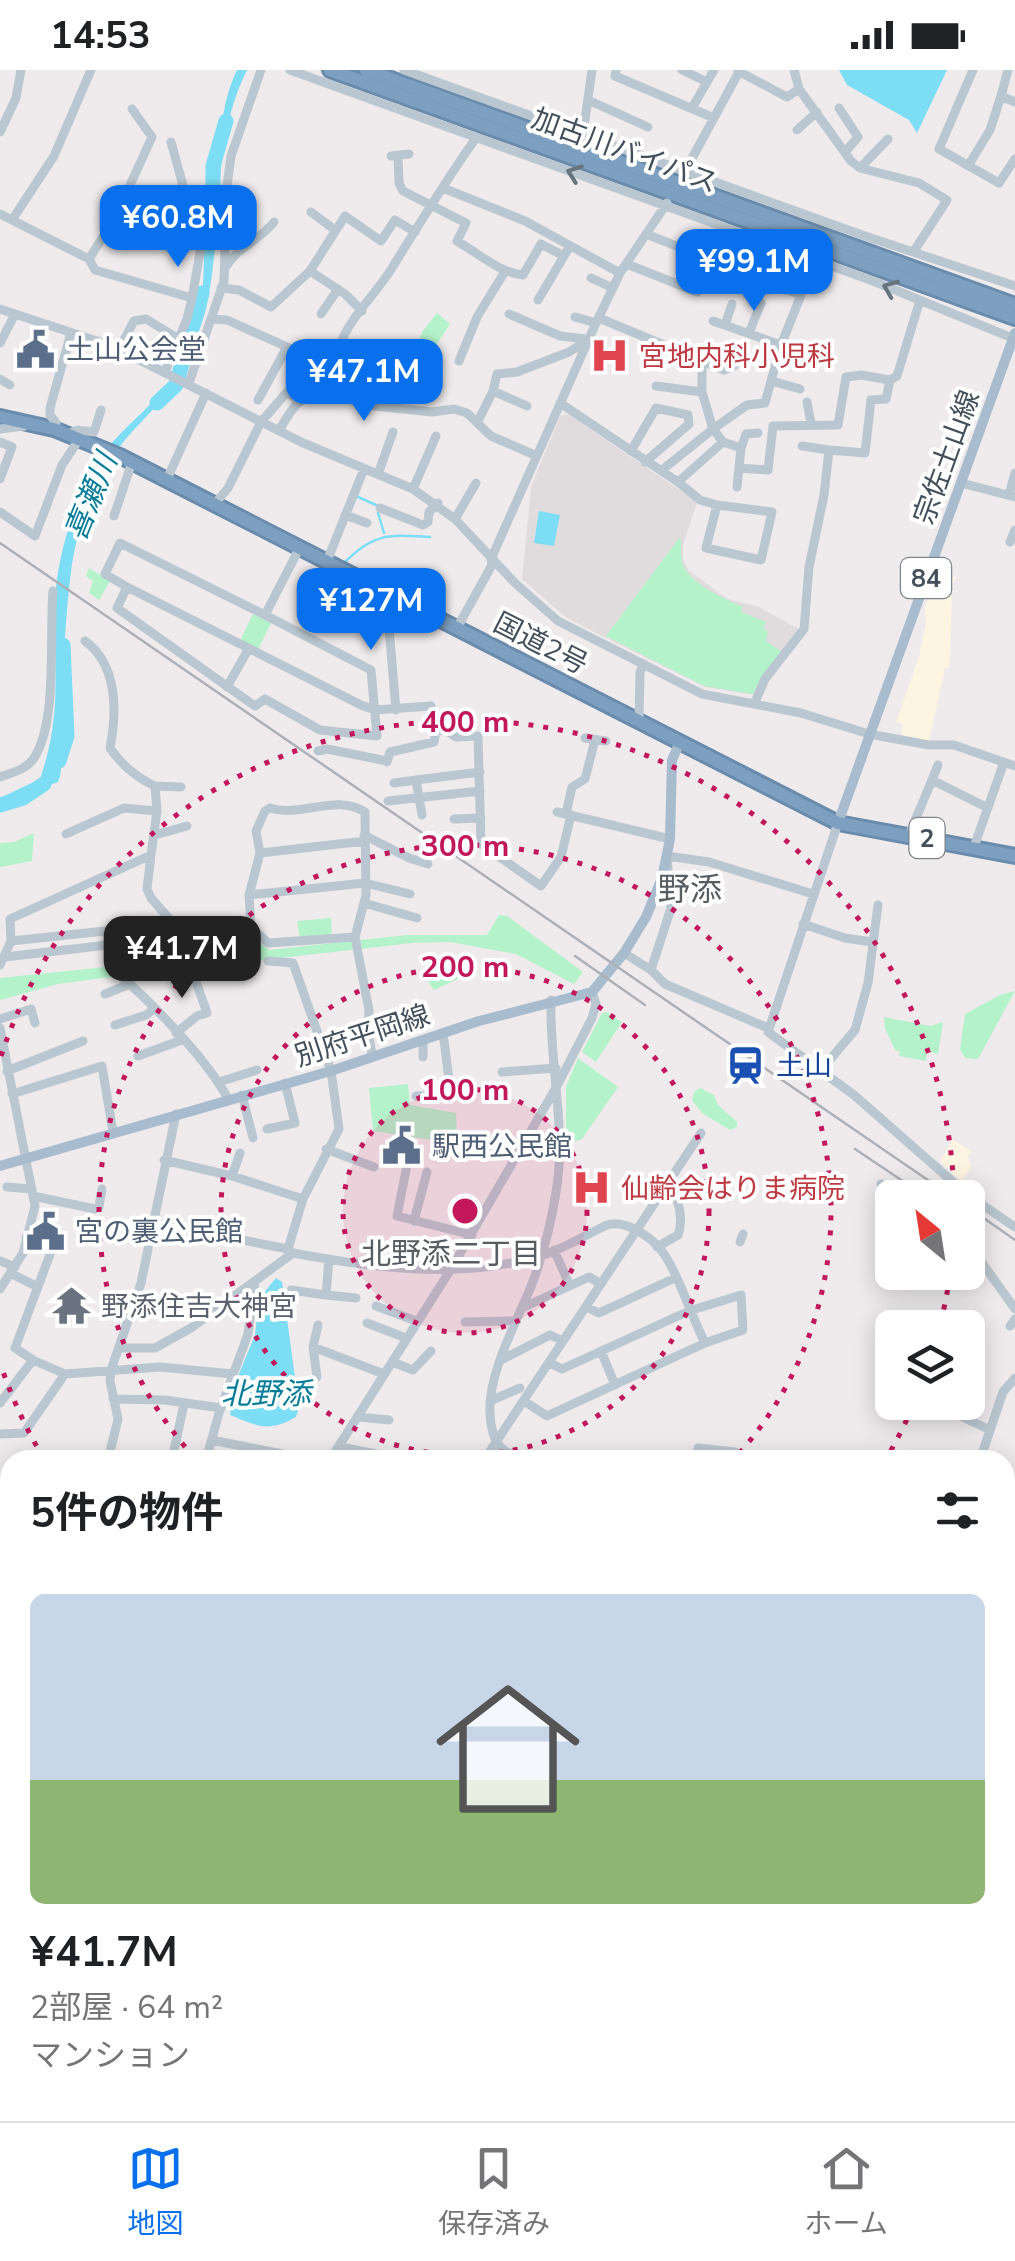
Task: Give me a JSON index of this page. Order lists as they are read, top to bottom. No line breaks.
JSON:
{"streets":{"highway":["加古川バイパス","国道2号","2"],"main road":["宗佐土山線","84","別府平岡線"]},"crossings":[["宗佐土山線","国道2号"]],"districts":["野添","北野添二丁目"],"water":["喜瀬川","北野添"],"places":{"public building":["土山公会堂","駅西公民館","宮の裏公民館"],"hospital":["宮地内科小児科","仙齢会はりま病院"],"station":["土山"],"temple":["野添住吉大神宮"]},"north":"top left","page":{"status":"14:53","price":["¥60.8M","¥99.1M","¥47.1M","¥127M","¥41.7M"],"heading":"5件の物件","list":[{"name":"¥41.7M","note":"2部屋 · 64 m² · マンション"}],"tabs":["地図","保存済み","ホーム"]},"rings":["400 m","300 m","200 m","100 m"]}
